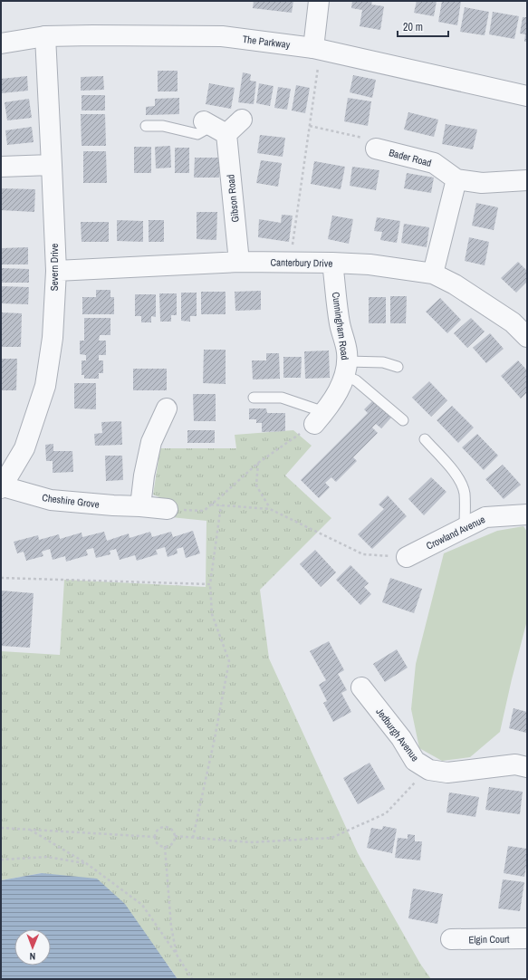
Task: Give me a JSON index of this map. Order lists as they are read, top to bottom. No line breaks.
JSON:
{"streets":{"street":["The Parkway","Bader Road","Gibson Road","Canterbury Drive","Severn Drive","Cunningham Road","Cheshire Grove","Crowland Avenue","Jedburgh Avenue","Elgin Court"]},"crossings":[["The Parkway","Severn Drive"],["Gibson Road","Canterbury Drive"],["Canterbury Drive","Severn Drive"],["Canterbury Drive","Cunningham Road"],["Severn Drive","Cheshire Grove"]],"scale_bar":"20 m","north":"bottom"}
